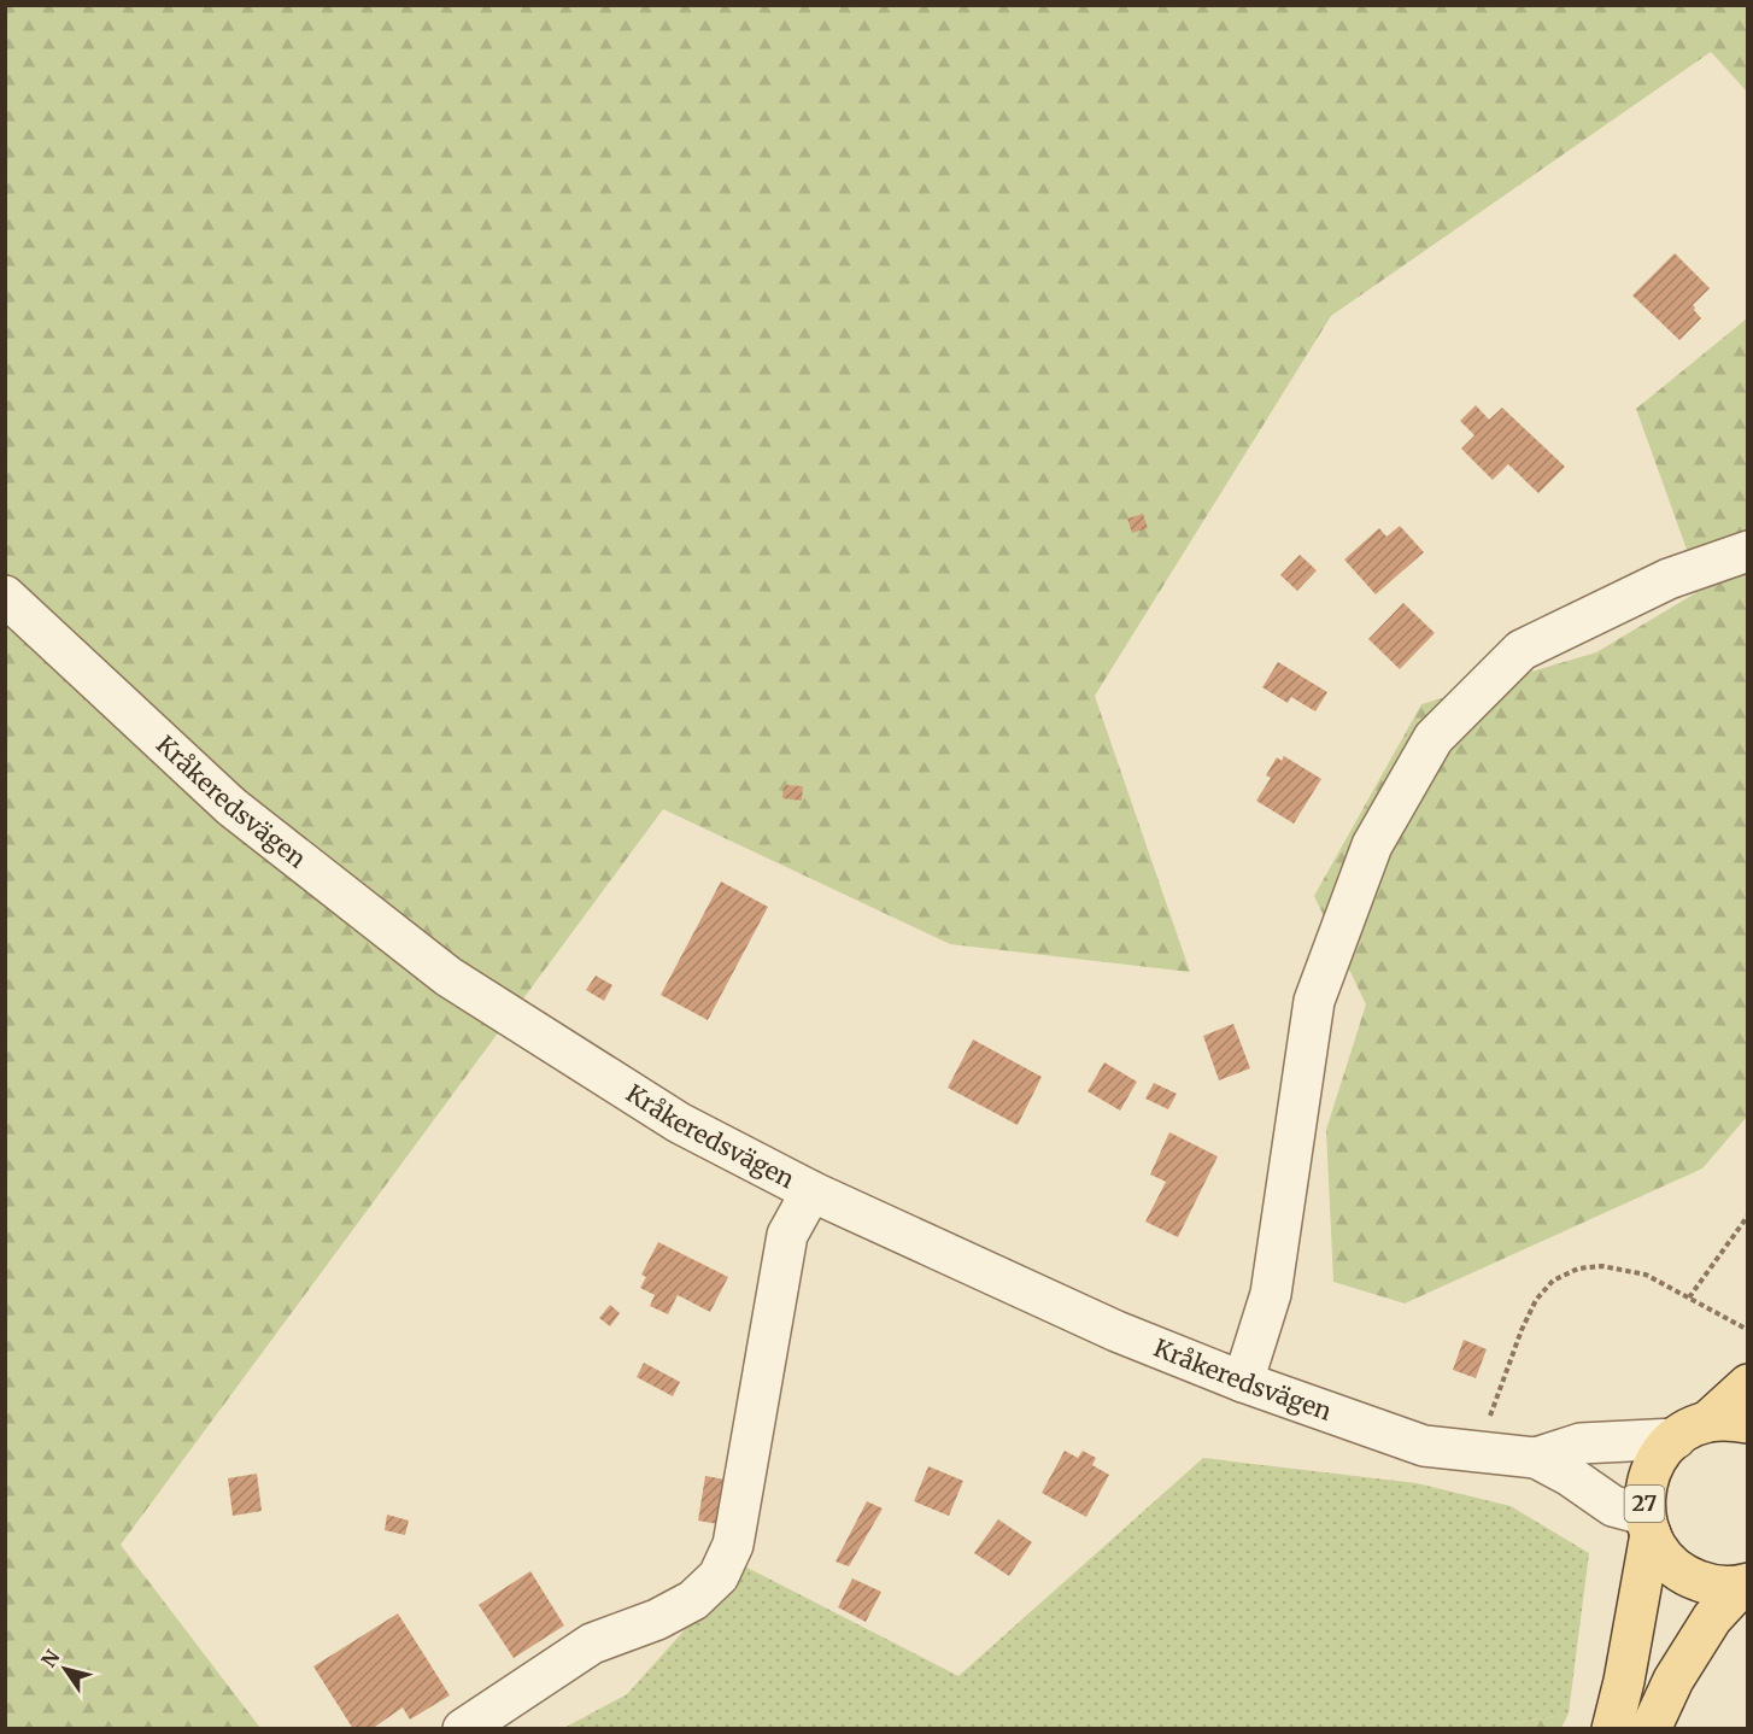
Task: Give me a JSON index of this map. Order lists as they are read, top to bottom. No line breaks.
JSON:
{"streets":{"main road":["27"],"street":["Kråkeredsvägen"]},"north":"top left"}
